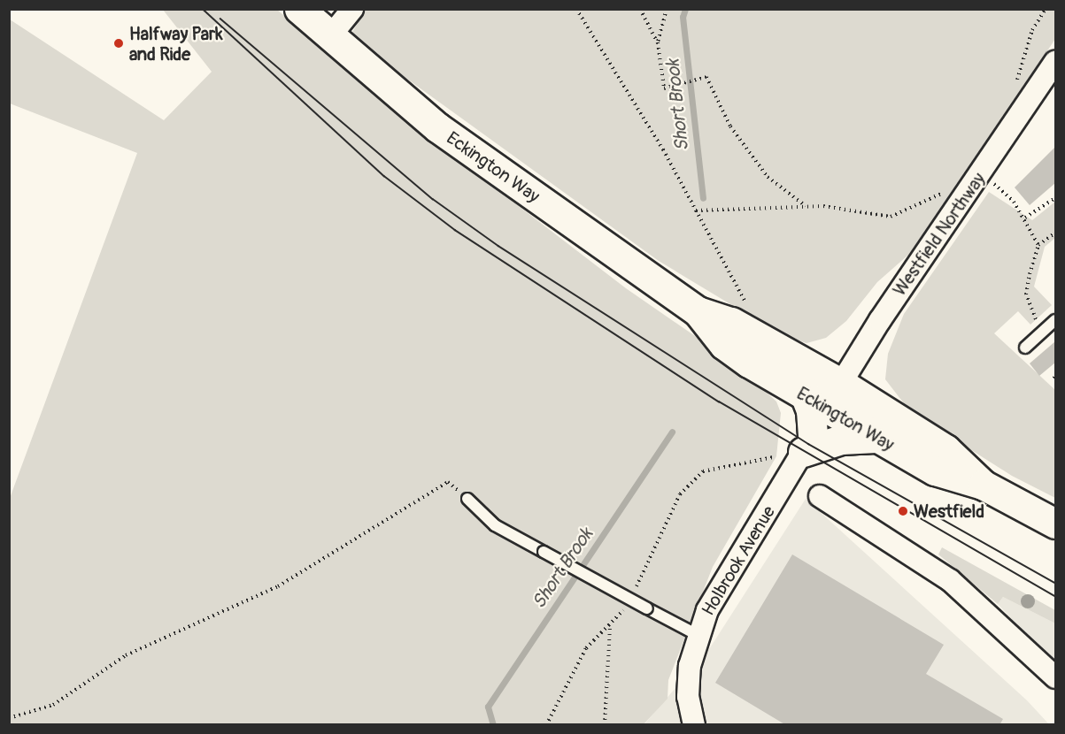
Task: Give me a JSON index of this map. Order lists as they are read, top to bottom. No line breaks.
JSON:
{"streets":{"main road":["Eckington Way"],"street":["Westfield Northway","Holbrook Avenue"]},"crossings":[["Eckington Way","Westfield Northway"]],"water":["Short Brook"],"places":["Halfway Park and Ride","Westfield"]}
